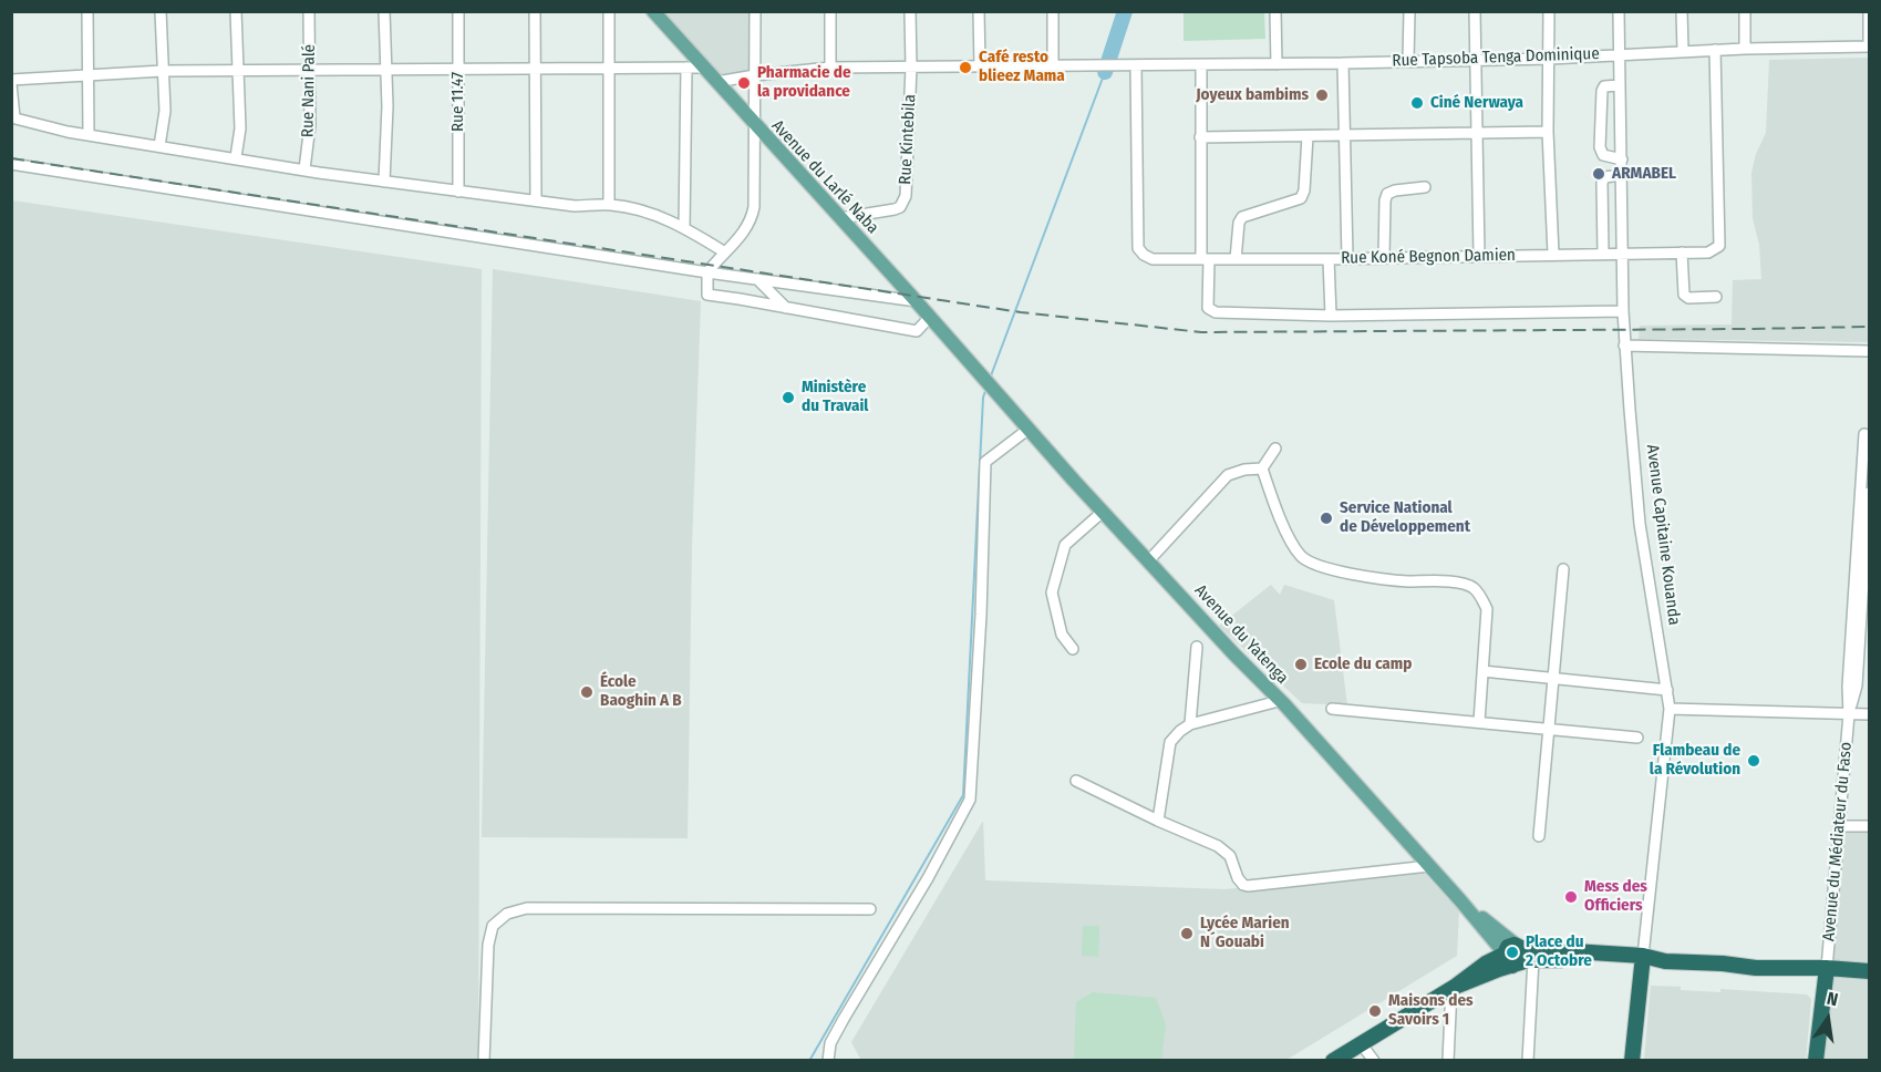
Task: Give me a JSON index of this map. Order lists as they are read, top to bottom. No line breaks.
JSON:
{"streets":{"highway":["Avenue Capitaine Kouanda"],"main road":["Avenue du Larlé Naba","Avenue du Yatenga"],"street":["Rue Tapsoba Tenga Dominique","Rue Nani Palé","Rue 11.47","Rue Kintebila","Rue Koné Begnon Damien","Avenue du Médiateur du Faso"]},"crossings":[["Rue Tapsoba Tenga Dominique","Rue Kintebila"],["Rue Tapsoba Tenga Dominique","Avenue du Larlé Naba"],["Rue Tapsoba Tenga Dominique","Rue Koné Begnon Damien"],["Rue Tapsoba Tenga Dominique","Avenue Capitaine Kouanda"],["Rue Kintebila","Avenue du Larlé Naba"],["Avenue du Larlé Naba","Avenue du Yatenga"],["Rue Koné Begnon Damien","Avenue Capitaine Kouanda"]],"places":["Café resto blieez Mama","Pharmacie de la providance","Joyeux bambims","Ciné Nerwaya","ARMABEL","Ministère du Travail","Service National de Développement","Ecole du camp","École Baoghin A B","Flambeau de la Révolution","Mess des Officiers","Lycée Marien N´Gouabi","Place du 2 Octobre","Maisons des Savoirs 1"],"north":"top"}
